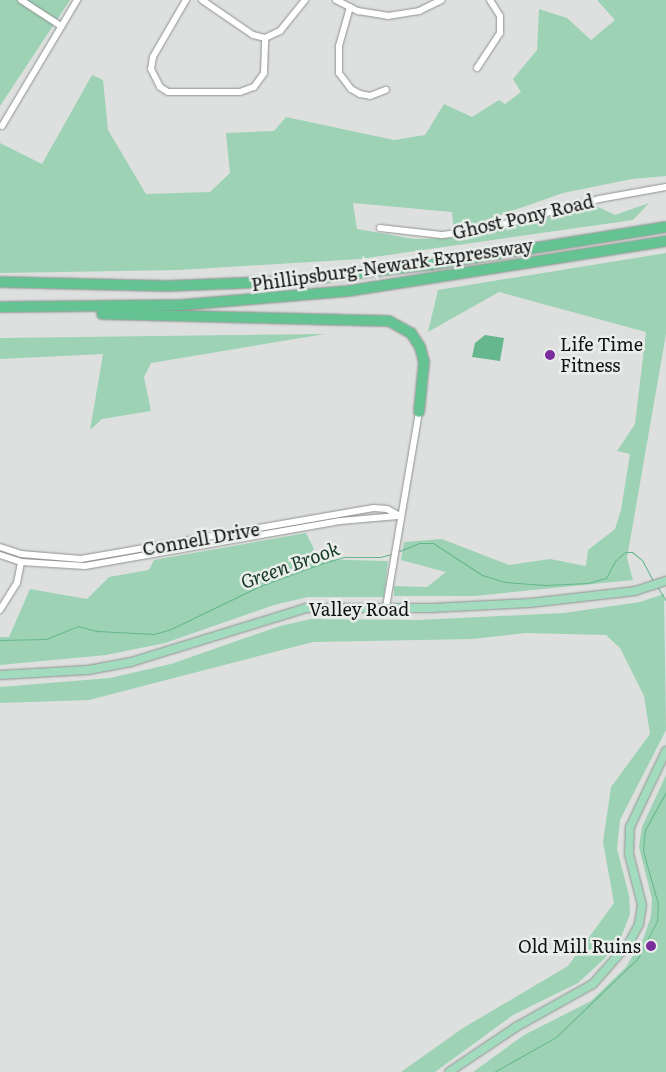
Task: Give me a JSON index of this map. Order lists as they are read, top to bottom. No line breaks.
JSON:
{"streets":{"highway":["Phillipsburg-Newark Expressway"],"main road":["Valley Road"],"street":["Ghost Pony Road","Connell Drive"]},"water":["Green Brook"],"places":["Life Time Fitness","Old Mill Ruins"]}
